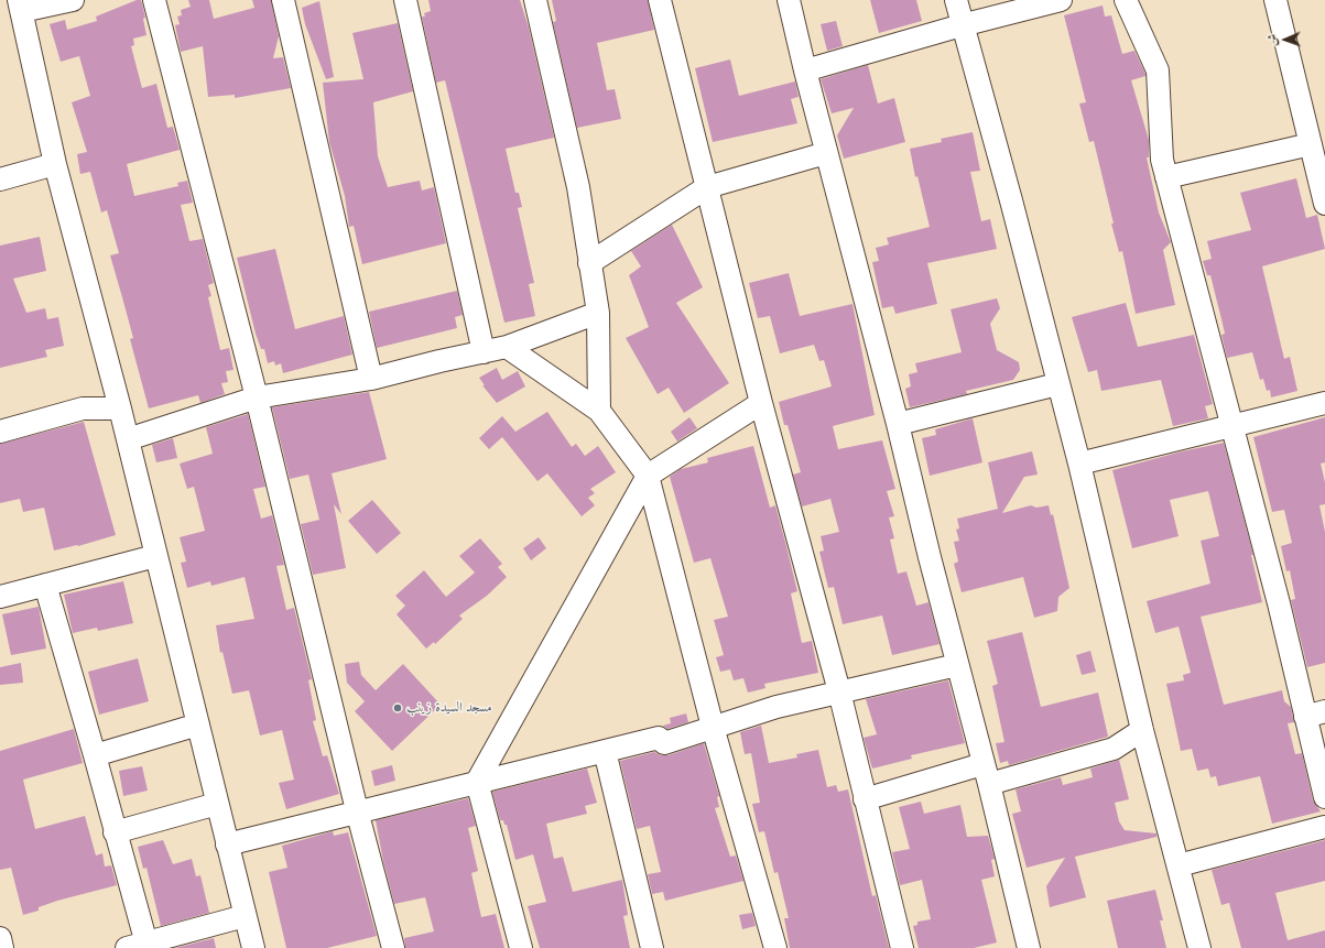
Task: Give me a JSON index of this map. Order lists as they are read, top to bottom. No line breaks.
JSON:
{"places":["مسجد السيدة زينب"],"north":"left"}
